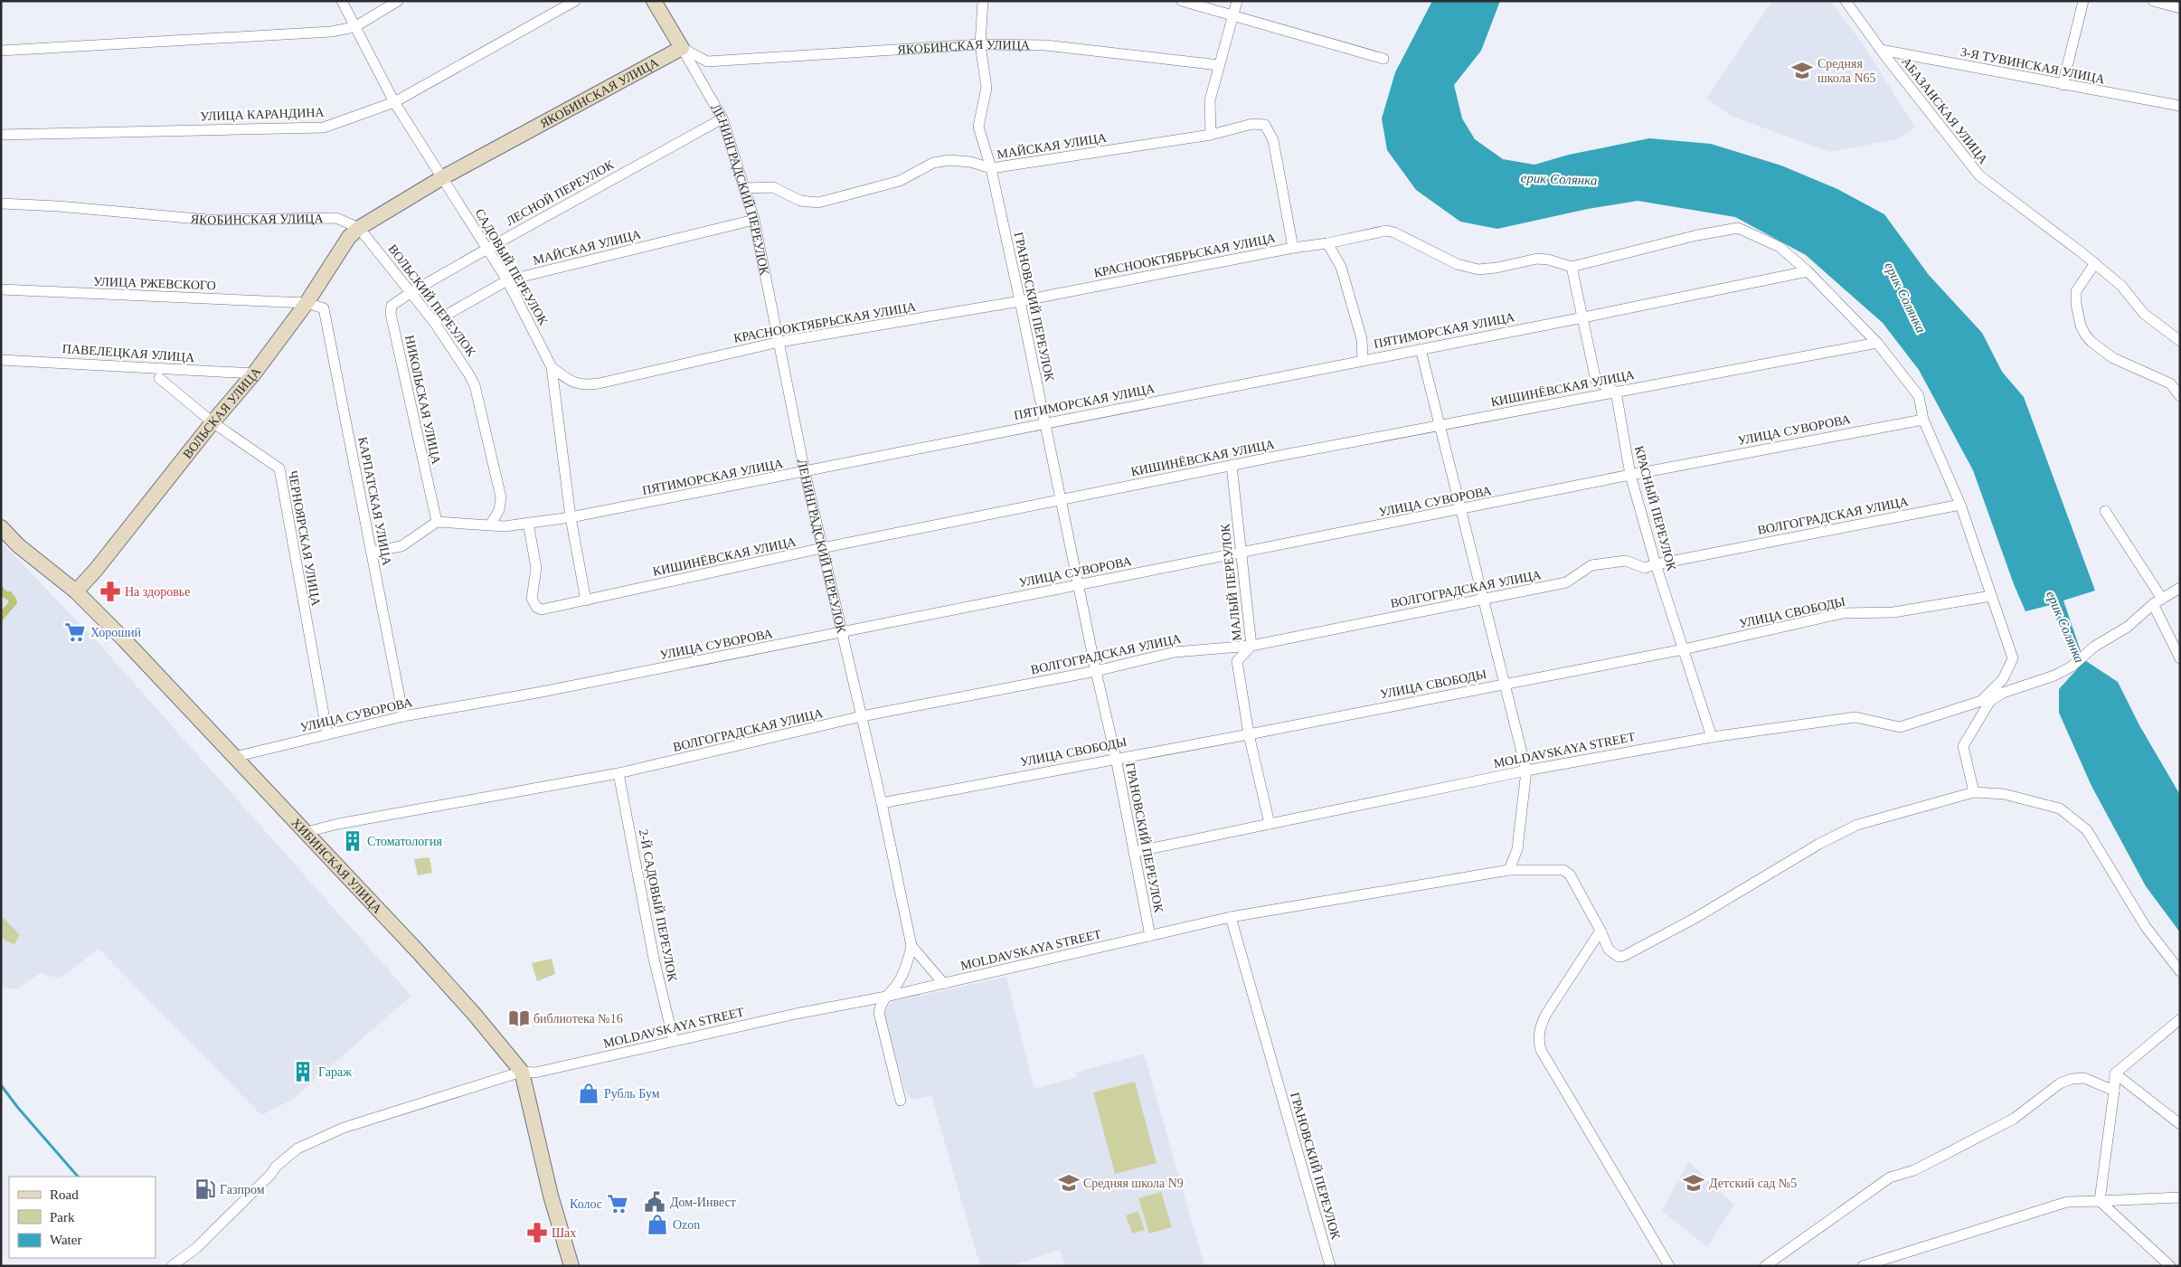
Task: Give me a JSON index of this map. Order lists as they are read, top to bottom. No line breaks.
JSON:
{"streets":{"street":["ЯКОБИНСКАЯ УЛИЦА","3-Я ТУВИНСКАЯ УЛИЦА","АБАЗАНСКАЯ УЛИЦА","УЛИЦА КАРАНДИНА","МАЙСКАЯ УЛИЦА","ЛЕНИНГРАДСКИЙ ПЕРЕУЛОК","ЛЕСНОЙ ПЕРЕУЛОК","КРАСНООКТЯБРЬСКАЯ УЛИЦА","САДОВЫЙ ПЕРЕУЛОК","УЛИЦА РЖЕВСКОГО","ВОЛЬСКИЙ ПЕРЕУЛОК","ГРАНОВСКИЙ ПЕРЕУЛОК","ПЯТИМОРСКАЯ УЛИЦА","ПАВЕЛЕЦКАЯ УЛИЦА","КИШИНЁВСКАЯ УЛИЦА","НИКОЛЬСКАЯ УЛИЦА","ВОЛЬСКАЯ УЛИЦА","УЛИЦА СУВОРОВА","КАРПАТСКАЯ УЛИЦА","КРАСНЫЙ ПЕРЕУЛОК","ВОЛГОГРАДСКАЯ УЛИЦА","ЧЕРНОЯРСКАЯ УЛИЦА","МАЛЫЙ ПЕРЕУЛОК","УЛИЦА СВОБОДЫ","MOLDAVSKAYA STREET","ХИБИНСКАЯ УЛИЦА","2-Й САДОВЫЙ ПЕРЕУЛОК"]},"crossings":[["ЯКОБИНСКАЯ УЛИЦА","ЛЕНИНГРАДСКИЙ ПЕРЕУЛОК"],["ЯКОБИНСКАЯ УЛИЦА","САДОВЫЙ ПЕРЕУЛОК"],["ЯКОБИНСКАЯ УЛИЦА","ВОЛЬСКИЙ ПЕРЕУЛОК"],["ЯКОБИНСКАЯ УЛИЦА","ГРАНОВСКИЙ ПЕРЕУЛОК"],["ЯКОБИНСКАЯ УЛИЦА","ВОЛЬСКАЯ УЛИЦА"],["3-Я ТУВИНСКАЯ УЛИЦА","АБАЗАНСКАЯ УЛИЦА"],["УЛИЦА КАРАНДИНА","САДОВЫЙ ПЕРЕУЛОК"],["МАЙСКАЯ УЛИЦА","ЛЕНИНГРАДСКИЙ ПЕРЕУЛОК"],["МАЙСКАЯ УЛИЦА","КРАСНООКТЯБРЬСКАЯ УЛИЦА"],["МАЙСКАЯ УЛИЦА","САДОВЫЙ ПЕРЕУЛОК"],["МАЙСКАЯ УЛИЦА","ВОЛЬСКИЙ ПЕРЕУЛОК"],["МАЙСКАЯ УЛИЦА","ГРАНОВСКИЙ ПЕРЕУЛОК"],["ЛЕНИНГРАДСКИЙ ПЕРЕУЛОК","ЛЕСНОЙ ПЕРЕУЛОК"],["ЛЕНИНГРАДСКИЙ ПЕРЕУЛОК","КРАСНООКТЯБРЬСКАЯ УЛИЦА"],["ЛЕНИНГРАДСКИЙ ПЕРЕУЛОК","ПЯТИМОРСКАЯ УЛИЦА"],["ЛЕНИНГРАДСКИЙ ПЕРЕУЛОК","КИШИНЁВСКАЯ УЛИЦА"],["ЛЕНИНГРАДСКИЙ ПЕРЕУЛОК","УЛИЦА СУВОРОВА"],["ЛЕНИНГРАДСКИЙ ПЕРЕУЛОК","ВОЛГОГРАДСКАЯ УЛИЦА"],["ЛЕНИНГРАДСКИЙ ПЕРЕУЛОК","УЛИЦА СВОБОДЫ"],["ЛЕНИНГРАДСКИЙ ПЕРЕУЛОК","MOLDAVSKAYA STREET"],["ЛЕСНОЙ ПЕРЕУЛОК","САДОВЫЙ ПЕРЕУЛОК"],["ЛЕСНОЙ ПЕРЕУЛОК","ВОЛЬСКИЙ ПЕРЕУЛОК"],["ЛЕСНОЙ ПЕРЕУЛОК","НИКОЛЬСКАЯ УЛИЦА"],["КРАСНООКТЯБРЬСКАЯ УЛИЦА","САДОВЫЙ ПЕРЕУЛОК"],["КРАСНООКТЯБРЬСКАЯ УЛИЦА","ГРАНОВСКИЙ ПЕРЕУЛОК"],["САДОВЫЙ ПЕРЕУЛОК","ПЯТИМОРСКАЯ УЛИЦА"],["САДОВЫЙ ПЕРЕУЛОК","КИШИНЁВСКАЯ УЛИЦА"],["УЛИЦА РЖЕВСКОГО","ВОЛЬСКАЯ УЛИЦА"],["УЛИЦА РЖЕВСКОГО","КАРПАТСКАЯ УЛИЦА"],["ВОЛЬСКИЙ ПЕРЕУЛОК","ПЯТИМОРСКАЯ УЛИЦА"],["ВОЛЬСКИЙ ПЕРЕУЛОК","НИКОЛЬСКАЯ УЛИЦА"],["ВОЛЬСКИЙ ПЕРЕУЛОК","ВОЛЬСКАЯ УЛИЦА"],["ГРАНОВСКИЙ ПЕРЕУЛОК","ПЯТИМОРСКАЯ УЛИЦА"],["ГРАНОВСКИЙ ПЕРЕУЛОК","КИШИНЁВСКАЯ УЛИЦА"],["ГРАНОВСКИЙ ПЕРЕУЛОК","УЛИЦА СУВОРОВА"],["ГРАНОВСКИЙ ПЕРЕУЛОК","ВОЛГОГРАДСКАЯ УЛИЦА"],["ГРАНОВСКИЙ ПЕРЕУЛОК","УЛИЦА СВОБОДЫ"],["ГРАНОВСКИЙ ПЕРЕУЛОК","MOLDAVSKAYA STREET"],["ПЯТИМОРСКАЯ УЛИЦА","КИШИНЁВСКАЯ УЛИЦА"],["ПЯТИМОРСКАЯ УЛИЦА","НИКОЛЬСКАЯ УЛИЦА"],["ПАВЕЛЕЦКАЯ УЛИЦА","ВОЛЬСКАЯ УЛИЦА"],["КИШИНЁВСКАЯ УЛИЦА","КРАСНЫЙ ПЕРЕУЛОК"],["КИШИНЁВСКАЯ УЛИЦА","МАЛЫЙ ПЕРЕУЛОК"],["ВОЛЬСКАЯ УЛИЦА","КАРПАТСКАЯ УЛИЦА"],["ВОЛЬСКАЯ УЛИЦА","ЧЕРНОЯРСКАЯ УЛИЦА"],["ВОЛЬСКАЯ УЛИЦА","ХИБИНСКАЯ УЛИЦА"],["УЛИЦА СУВОРОВА","КАРПАТСКАЯ УЛИЦА"],["УЛИЦА СУВОРОВА","КРАСНЫЙ ПЕРЕУЛОК"],["УЛИЦА СУВОРОВА","ЧЕРНОЯРСКАЯ УЛИЦА"],["УЛИЦА СУВОРОВА","МАЛЫЙ ПЕРЕУЛОК"],["УЛИЦА СУВОРОВА","ХИБИНСКАЯ УЛИЦА"],["КРАСНЫЙ ПЕРЕУЛОК","ВОЛГОГРАДСКАЯ УЛИЦА"],["КРАСНЫЙ ПЕРЕУЛОК","УЛИЦА СВОБОДЫ"],["КРАСНЫЙ ПЕРЕУЛОК","MOLDAVSKAYA STREET"],["ВОЛГОГРАДСКАЯ УЛИЦА","МАЛЫЙ ПЕРЕУЛОК"],["ВОЛГОГРАДСКАЯ УЛИЦА","ХИБИНСКАЯ УЛИЦА"],["ВОЛГОГРАДСКАЯ УЛИЦА","2-Й САДОВЫЙ ПЕРЕУЛОК"],["МАЛЫЙ ПЕРЕУЛОК","УЛИЦА СВОБОДЫ"],["МАЛЫЙ ПЕРЕУЛОК","MOLDAVSKAYA STREET"],["MOLDAVSKAYA STREET","ХИБИНСКАЯ УЛИЦА"],["MOLDAVSKAYA STREET","2-Й САДОВЫЙ ПЕРЕУЛОК"]],"water":["ерик Солянка"],"places":{"school or university":["Средняя школа N65","Средняя школа N9","Детский сад №5"],"pharmacy":["На здоровье","Шах"],"supermarket":["Хороший","Колос"],"building":["Стоматология","Гараж"],"library":["библиотека №16"],"shop":["Рубль Бум","Ozon"],"fuel station":["Газпром"],"public building":["Дом-Инвест"]},"legend":["Road","Park","Water"]}
